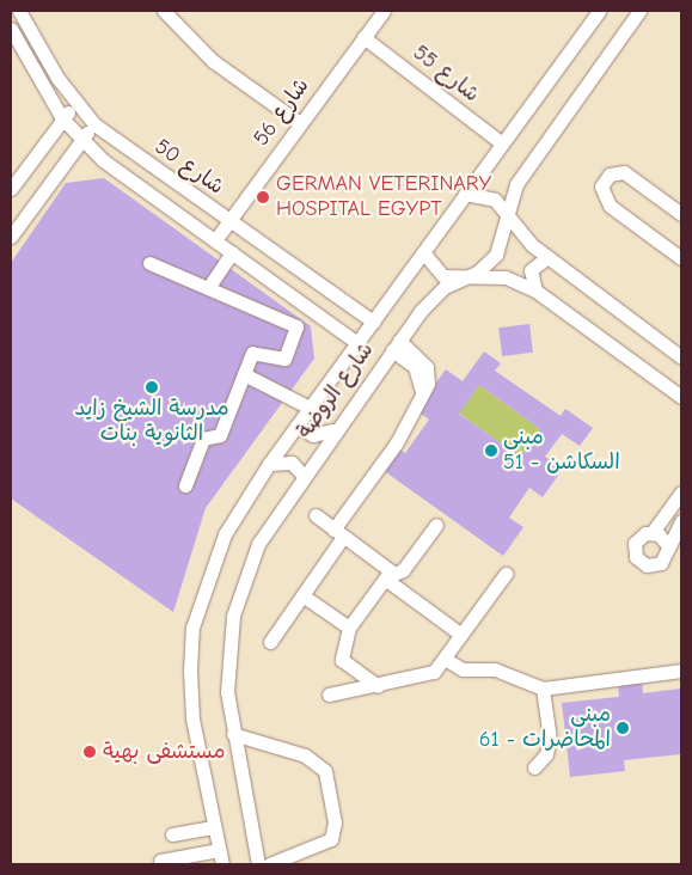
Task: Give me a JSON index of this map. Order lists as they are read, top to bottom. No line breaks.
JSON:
{"streets":{"street":["شارع 55","شارع 56","شارع 50","شارع الروضة"]},"crossings":[["شارع 55","شارع 56"],["شارع 55","شارع الروضة"],["شارع 56","شارع 50"],["شارع 50","شارع الروضة"]],"places":["GERMAN VETERINARY HOSPITAL EGYPT","مدرسة الشيخ زايد الثانوية بنات","مبنى السكاشن - 51","مبنى المحاضرات - 61","مستشفى بهية"]}
